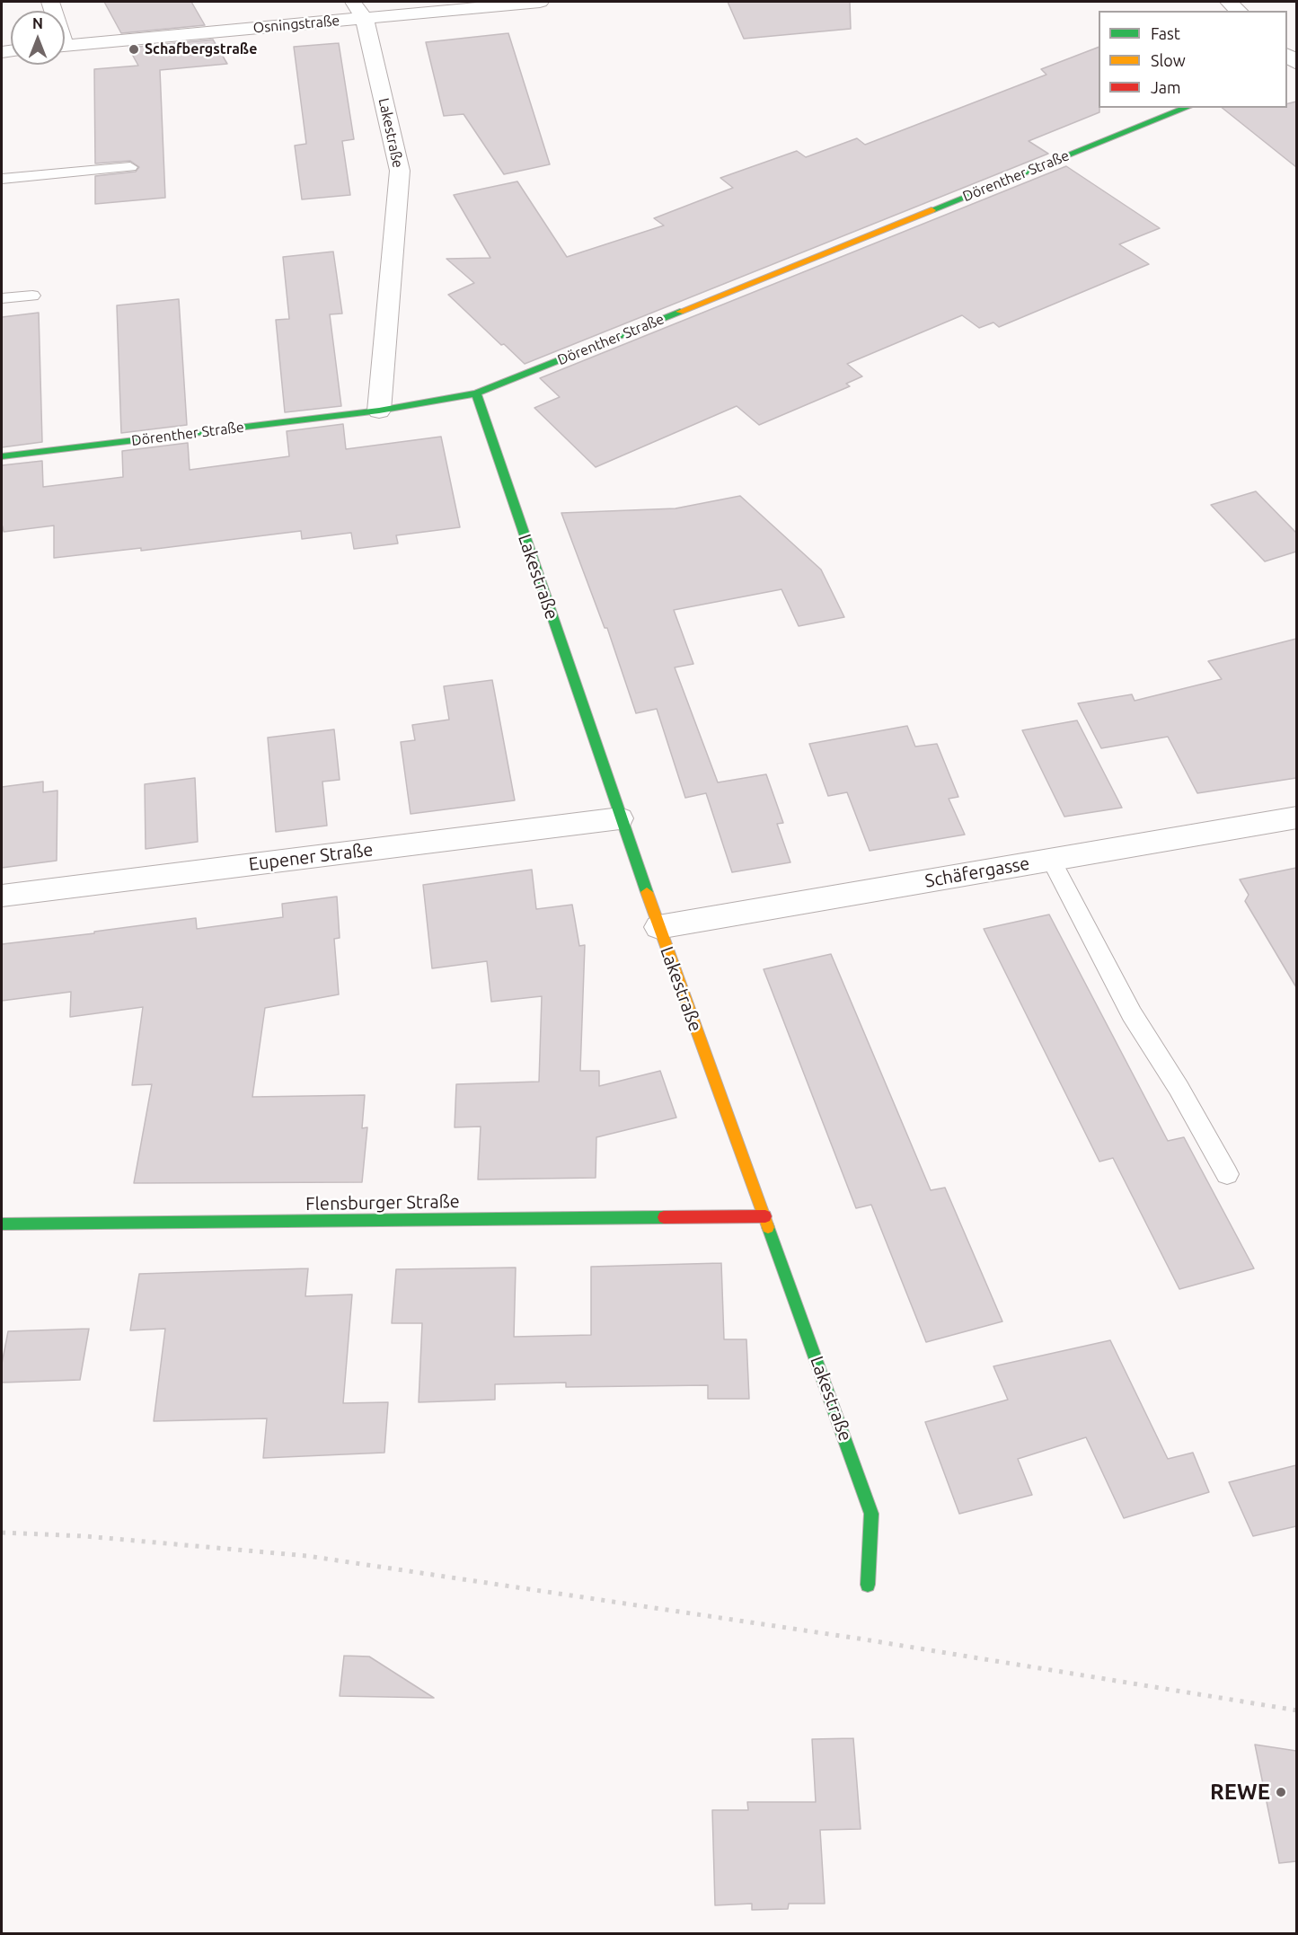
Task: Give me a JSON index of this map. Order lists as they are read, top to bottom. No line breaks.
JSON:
{"streets":{"street":["Osningstraße","Lakestraße","Dörenther Straße","Eupener Straße","Schäfergasse","Flensburger Straße"]},"crossings":[["Osningstraße","Lakestraße"],["Lakestraße","Dörenther Straße"],["Lakestraße","Eupener Straße"],["Lakestraße","Schäfergasse"],["Lakestraße","Flensburger Straße"]],"places":["Schafbergstraße","REWE"],"legend":["Fast","Slow","Jam"],"north":"top"}
